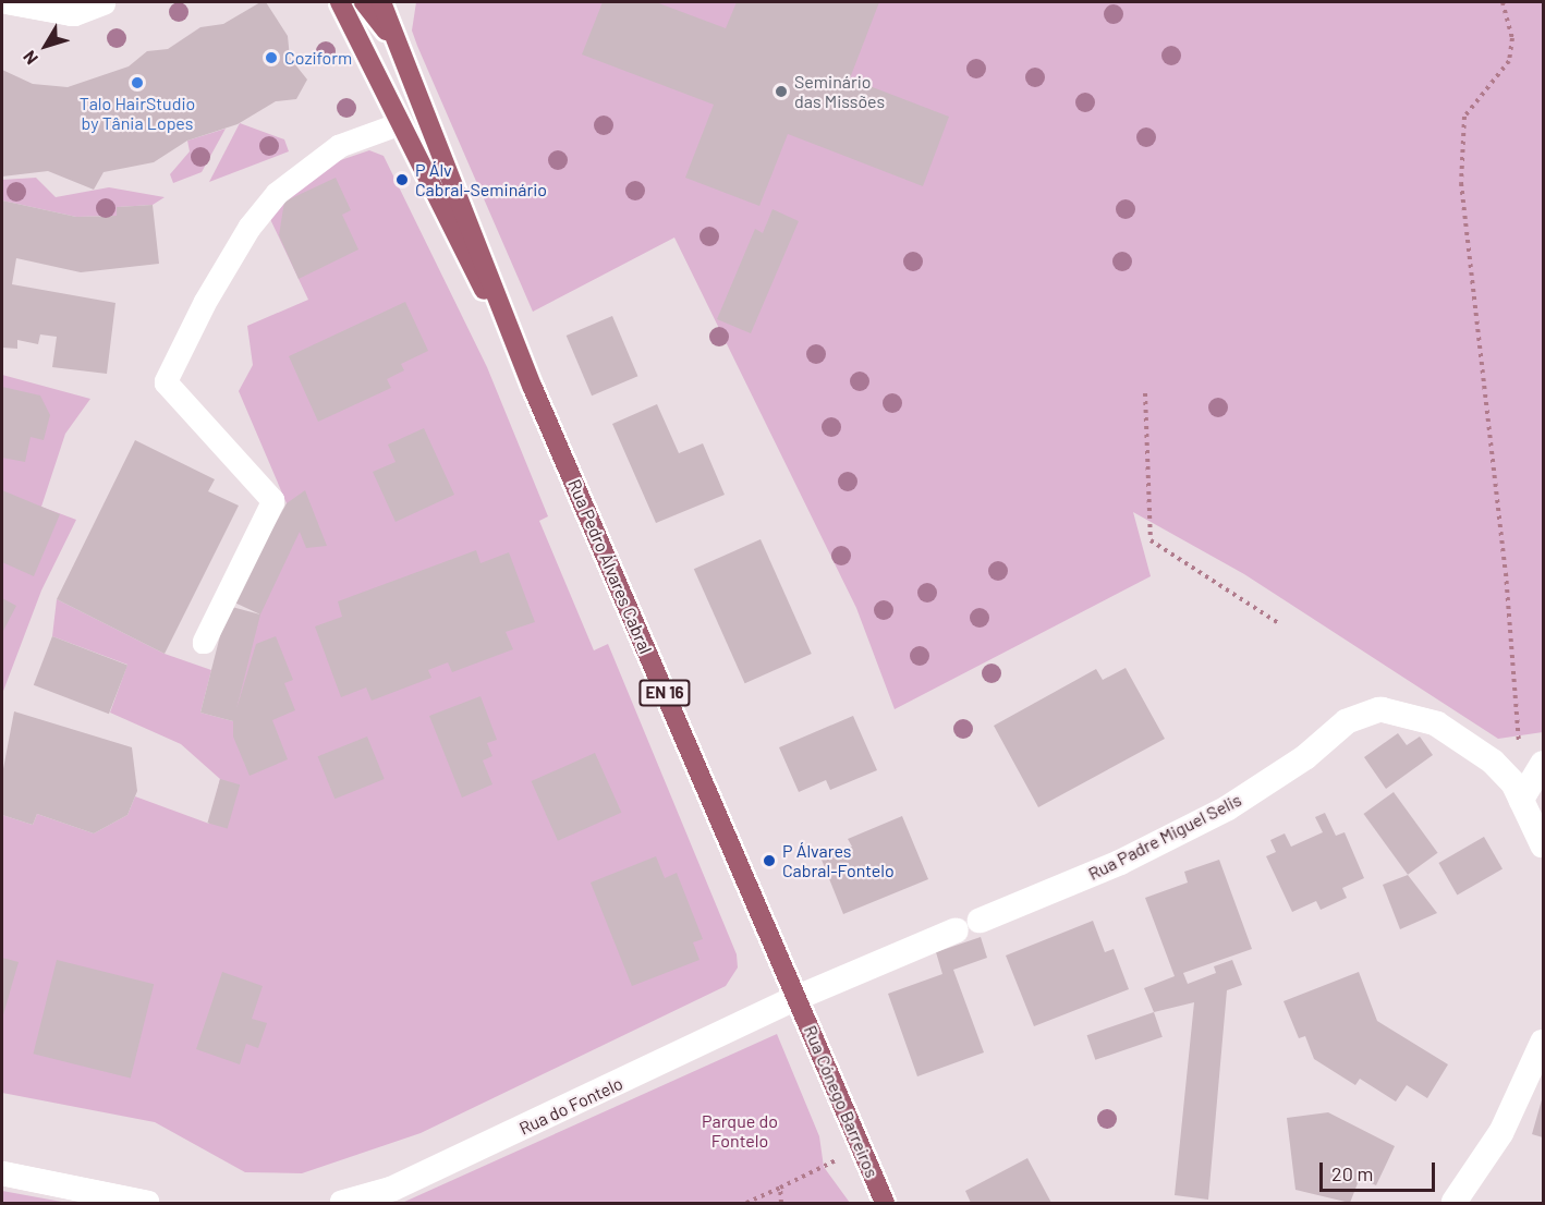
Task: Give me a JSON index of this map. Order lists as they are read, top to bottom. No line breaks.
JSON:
{"streets":{"main road":["Rua Pedro Álvares Cabral","EN 16","Rua Cónego Barreiros"],"street":["Rua Padre Miguel Selis","Rua do Fontelo"]},"crossings":[["Rua Pedro Álvares Cabral","Rua Cónego Barreiros"],["Rua Pedro Álvares Cabral","Rua do Fontelo"],["Rua Cónego Barreiros","Rua do Fontelo"]],"parks":["Parque do Fontelo"],"places":["Coziform","Talo HairStudio by Tânia Lopes","Seminário das Missões","P Álv Cabral-Seminário","P Álvares Cabral-Fontelo"],"scale_bar":"20 m","north":"bottom left"}
